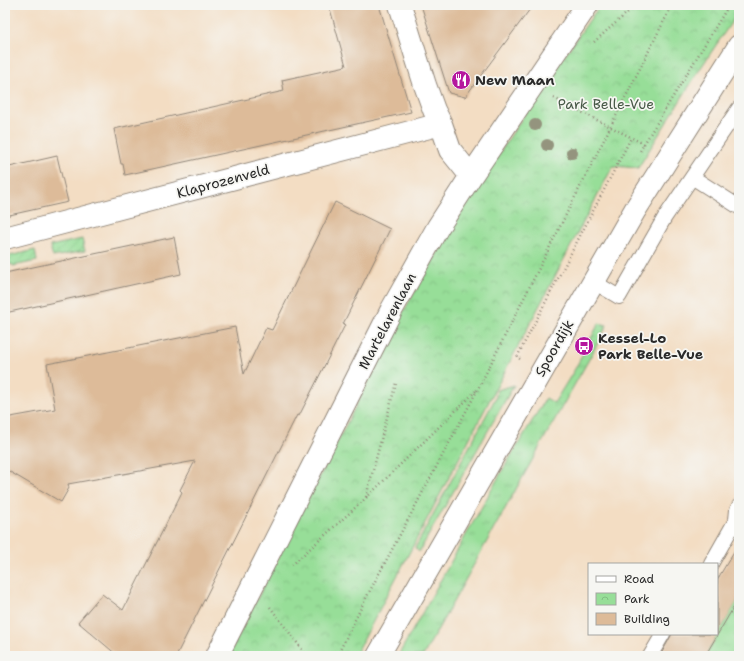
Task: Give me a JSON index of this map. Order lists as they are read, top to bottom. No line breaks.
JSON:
{"streets":{"street":["Klaprozenveld","Martelarenlaan","Spoordijk"]},"parks":["Park Belle-Vue"],"places":{"restaurant":["New Maan"],"bus stop":["Kessel-Lo Park Belle-Vue"]},"legend":["Road","Park","Building"]}
